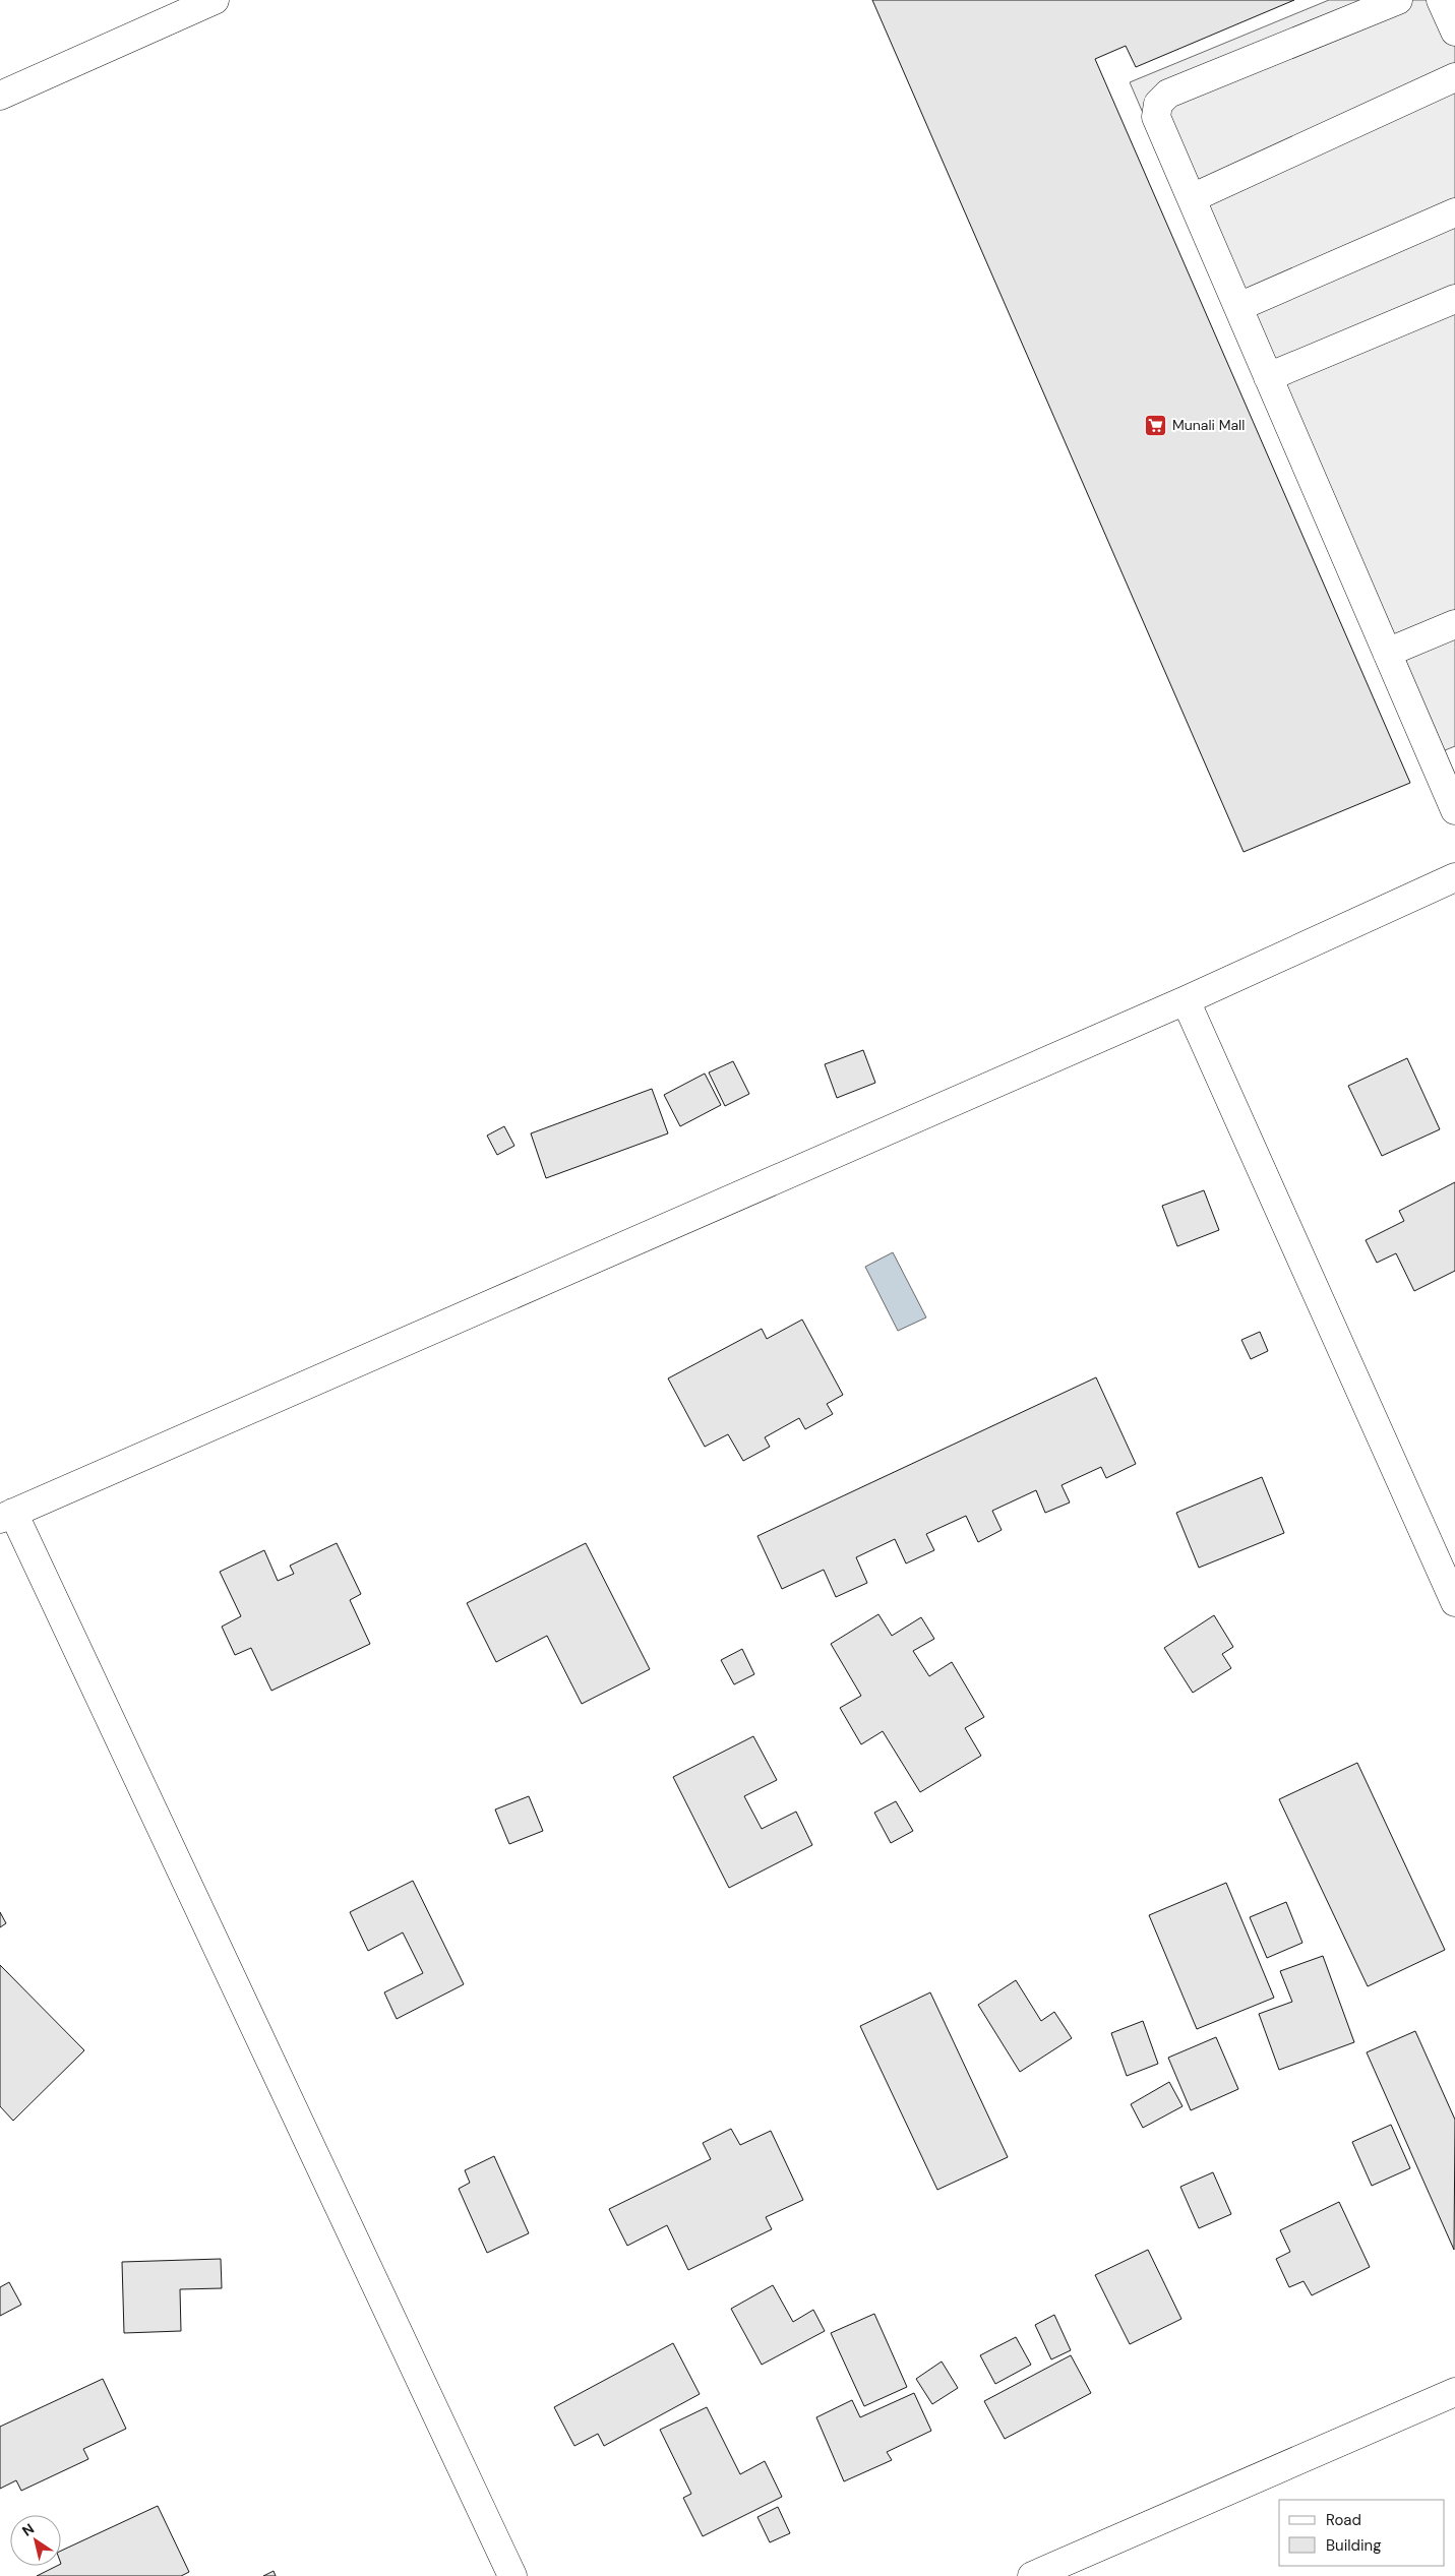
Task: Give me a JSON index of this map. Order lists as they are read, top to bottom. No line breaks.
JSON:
{"places":{"supermarket":["Munali Mall"]},"legend":["Road","Building"],"north":"top left"}
